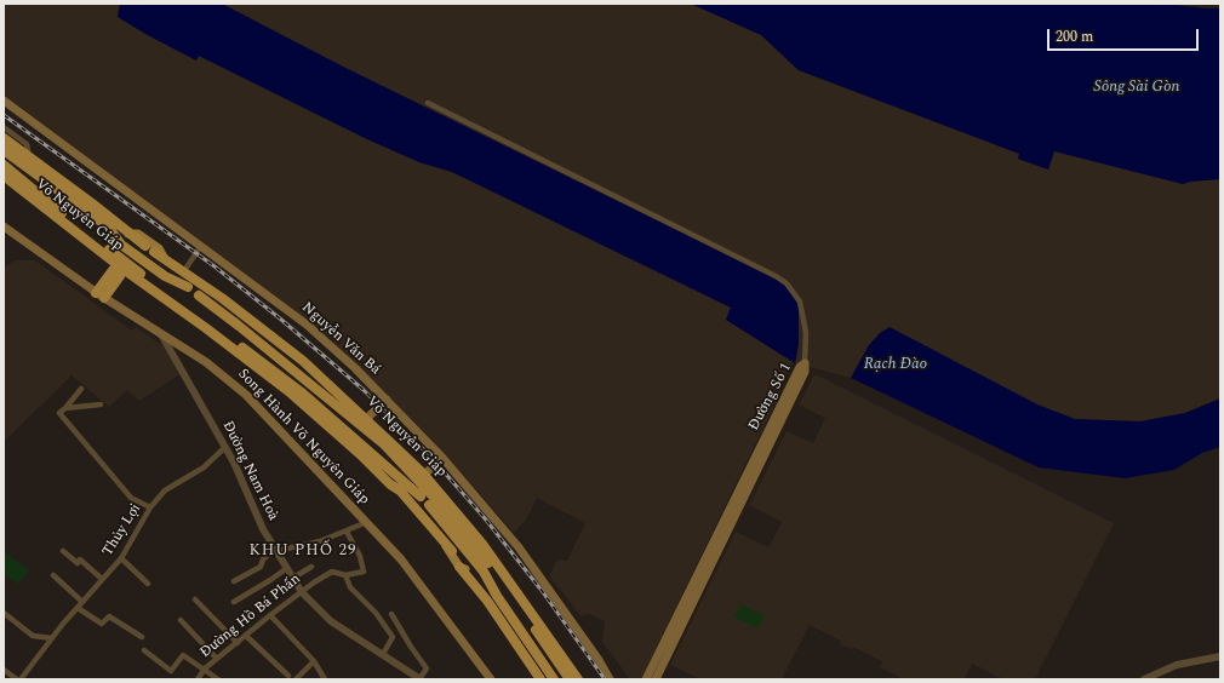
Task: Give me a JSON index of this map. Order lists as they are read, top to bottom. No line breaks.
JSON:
{"streets":{"highway":["Võ Nguyên Giáp"],"main road":["Nguyễn Văn Bá","Đường Số 1","Song Hành Võ Nguyên Giáp"],"street":["Đường Nam Hoà","Thủy Lợi","Đường Hồ Bá Phấn"]},"crossings":[["Song Hành Võ Nguyên Giáp","Đường Nam Hoà"],["Đường Nam Hoà","Thủy Lợi"],["Đường Nam Hoà","Đường Hồ Bá Phấn"]],"districts":["KHU PHỐ 29"],"water":["Sông Sài Gòn","Rạch Đào"],"scale_bar":"200 m"}
